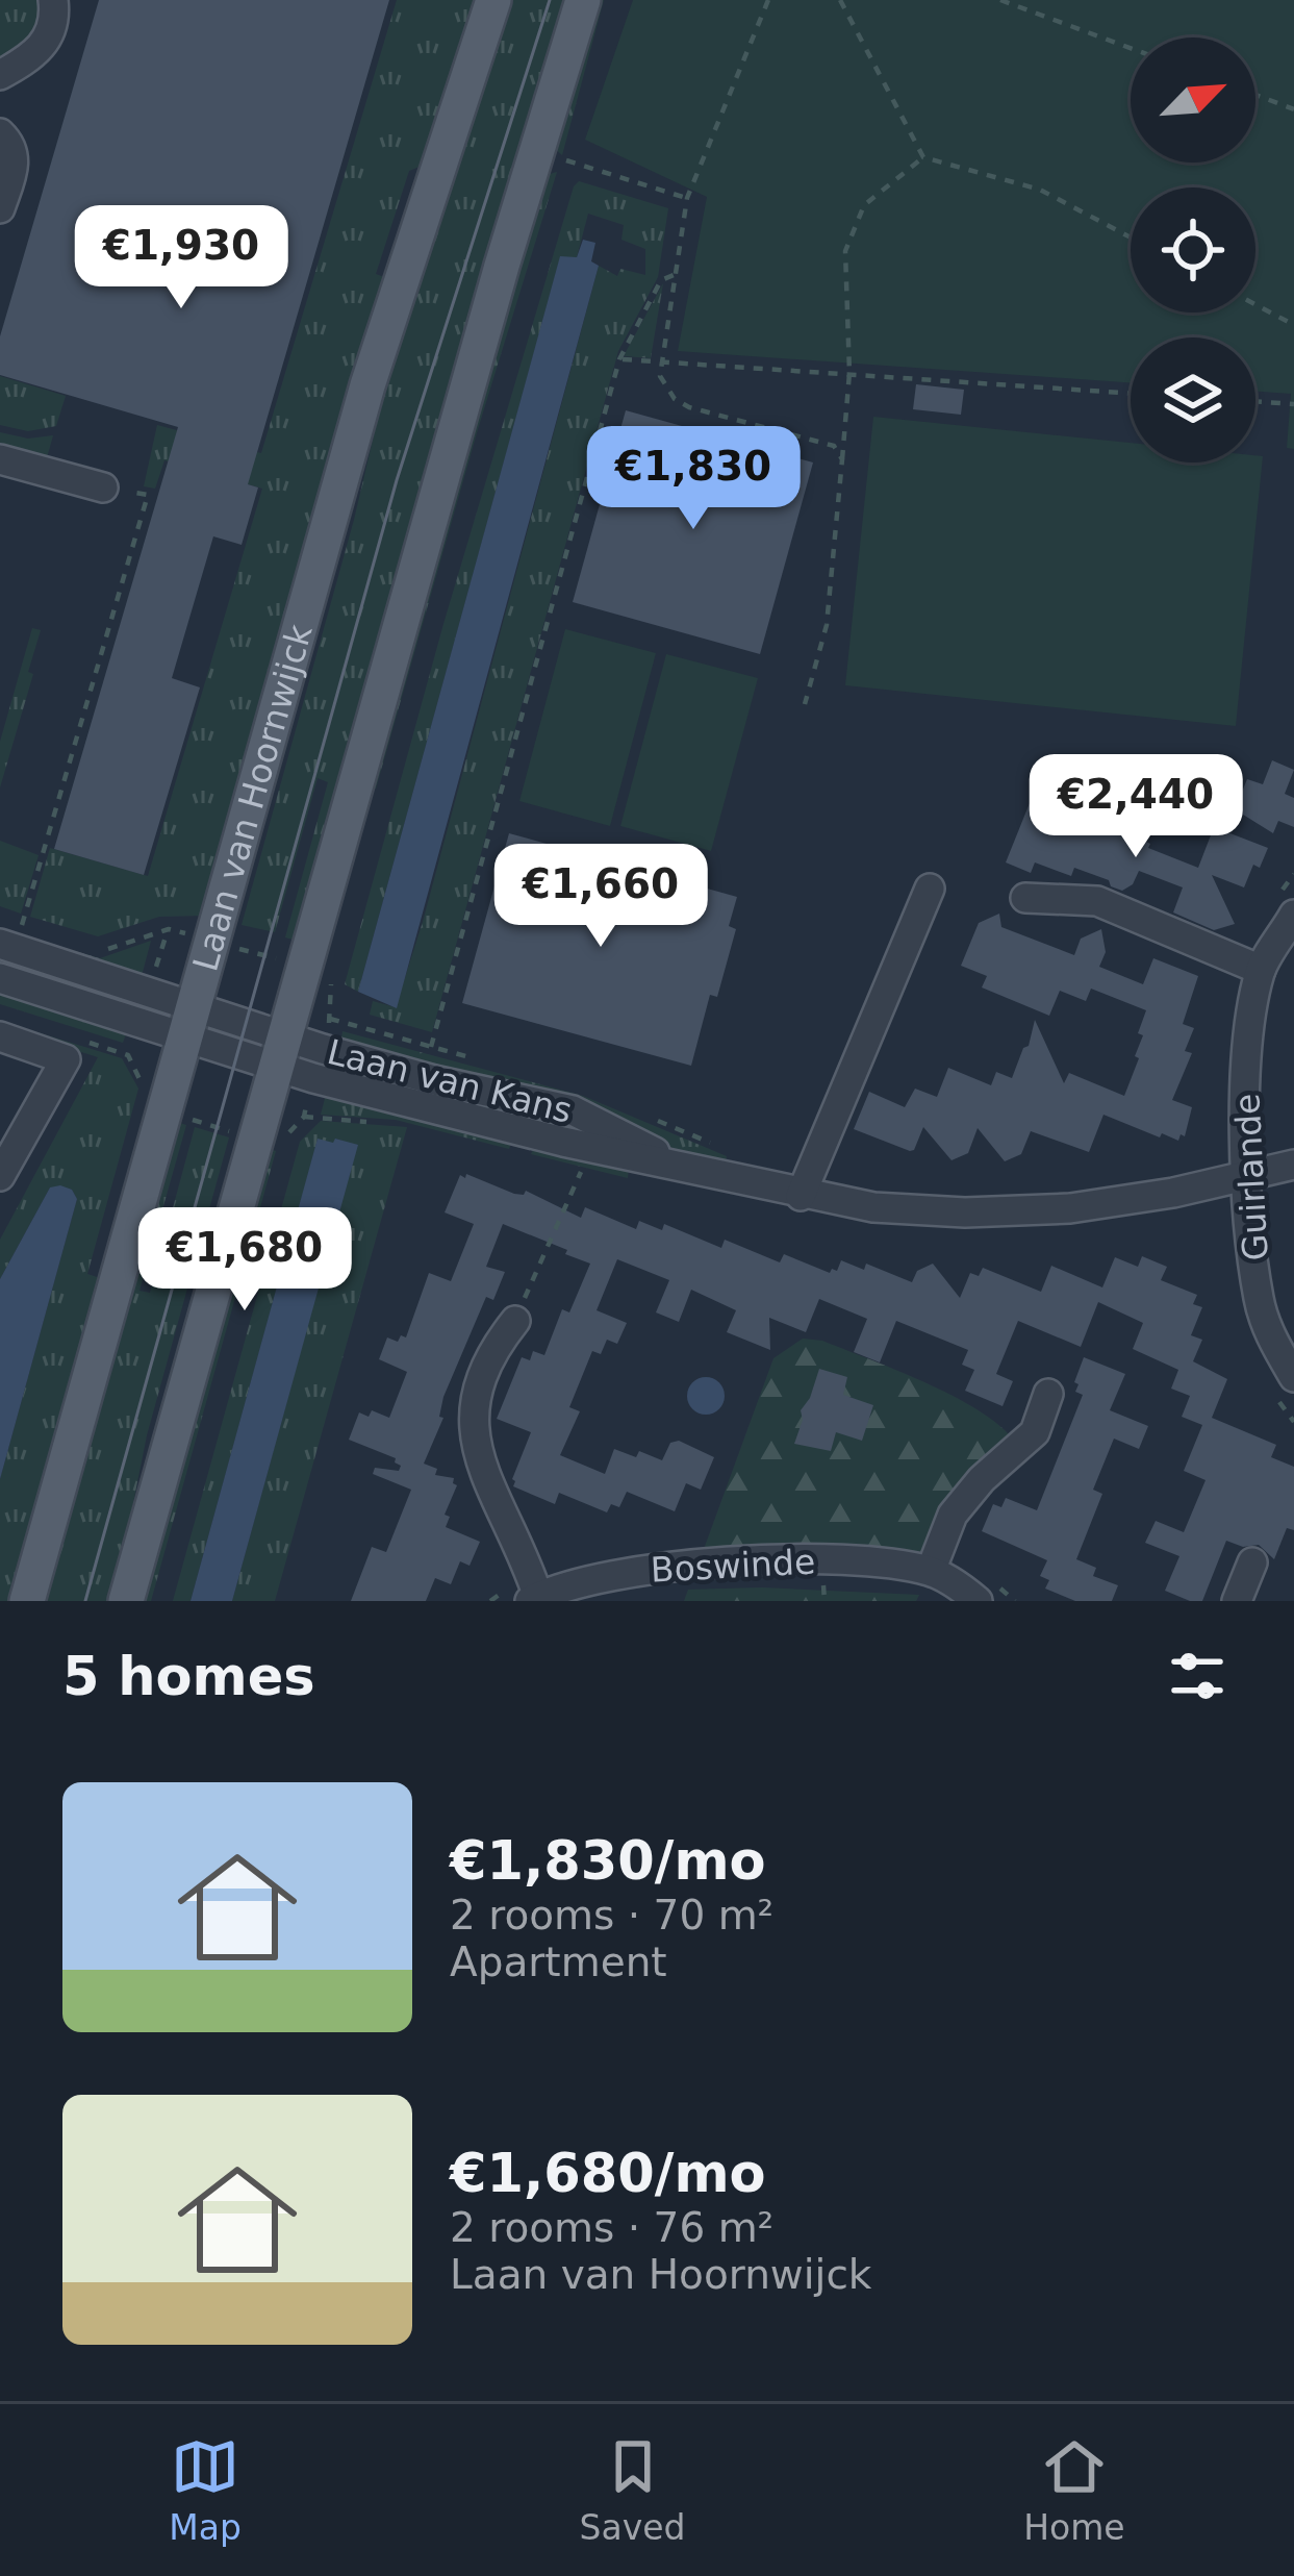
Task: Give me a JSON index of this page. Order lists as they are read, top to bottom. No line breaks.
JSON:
{"streets":{"main road":["Laan van Hoornwijck"],"street":["Laan van Kans","Guirlande","Boswinde"]},"crossings":[["Laan van Hoornwijck","Laan van Kans"],["Laan van Kans","Guirlande"]],"north":"top right","page":{"price":["€1,930","€1,830","€2,440","€1,660","€1,680"],"heading":"5 homes","list":[{"name":"€1,830/mo","note":"2 rooms · 70 m² · Apartment"},{"name":"€1,680/mo","note":"2 rooms · 76 m² · Laan van Hoornwijck"}],"tabs":["Map","Saved","Home"]}}
